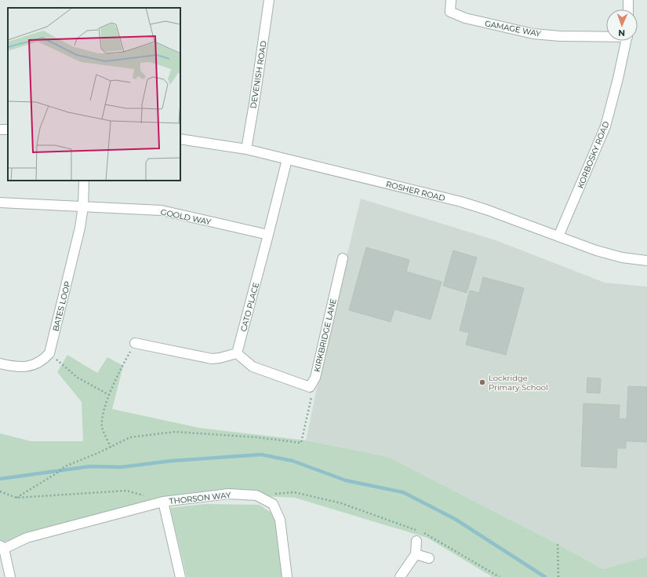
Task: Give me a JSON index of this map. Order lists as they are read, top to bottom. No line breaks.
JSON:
{"streets":{"street":["GAMAGE WAY","DEVENISH ROAD","KORBOSKY ROAD","ROSHER ROAD","GOOLD WAY","BATES LOOP","CATO PLACE","KIRKBRIDGE LANE","THORSON WAY"]},"crossings":[["DEVENISH ROAD","ROSHER ROAD"],["KORBOSKY ROAD","ROSHER ROAD"],["ROSHER ROAD","CATO PLACE"],["GOOLD WAY","BATES LOOP"],["GOOLD WAY","CATO PLACE"]],"places":["Lockridge Primary School"],"north":"bottom"}
